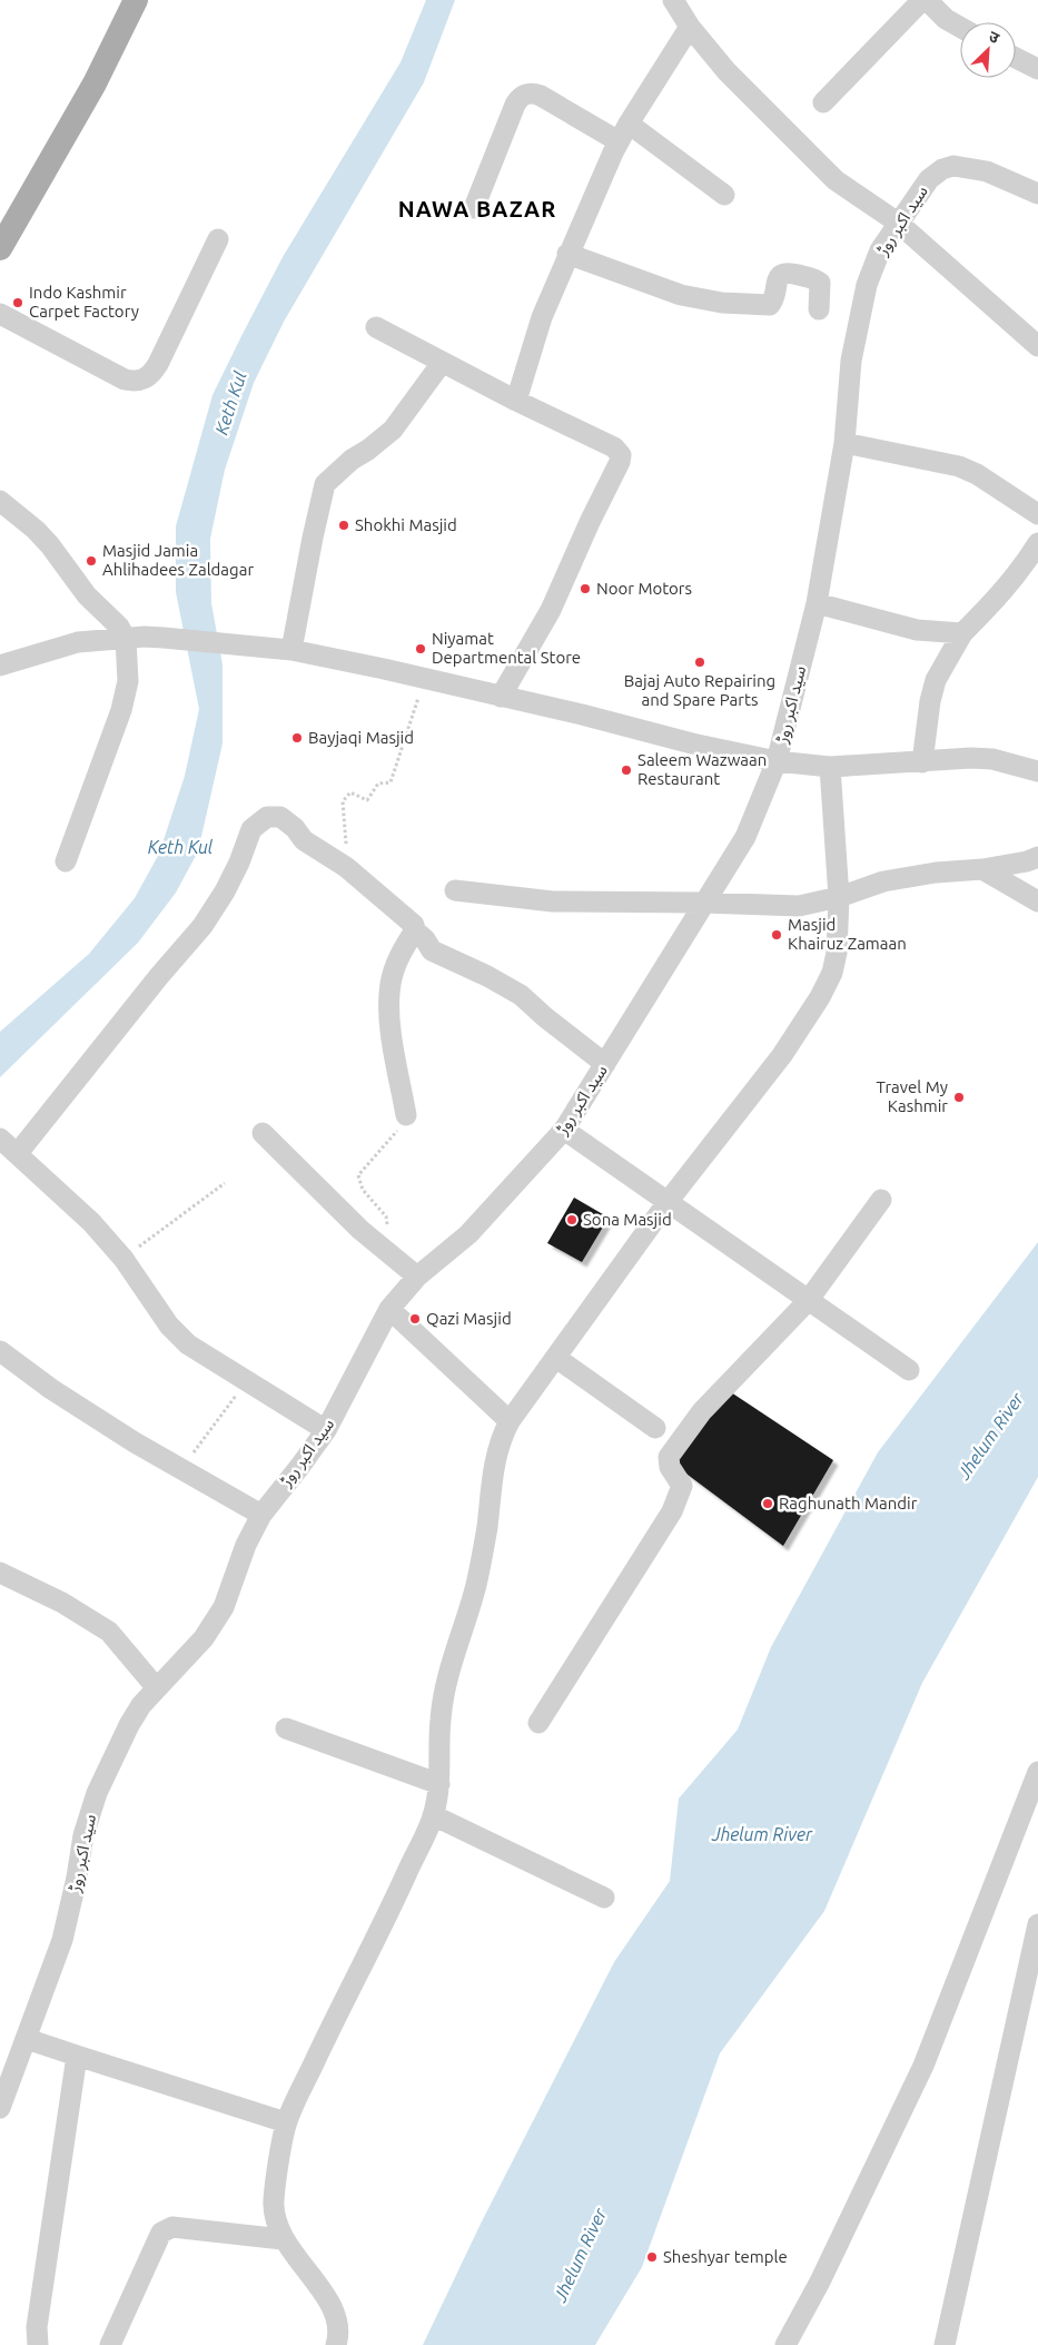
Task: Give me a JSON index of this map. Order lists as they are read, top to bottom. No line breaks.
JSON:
{"streets":{"street":["سید اکبر روڑ"]},"districts":["NAWA BAZAR"],"water":["Keth Kul","Jhelum River"],"places":["Indo Kashmir Carpet Factory","Shokhi Masjid","Masjid Jamia Ahlihadees Zaldagar","Noor Motors","Niyamat Departmental Store","Bajaj Auto Repairing and Spare Parts","Bayjaqi Masjid","Saleem Wazwaan Restaurant","Masjid Khairuz Zamaan","Travel My Kashmir","Sona Masjid","Qazi Masjid","Raghunath Mandir","Sheshyar temple"],"north":"top right"}
